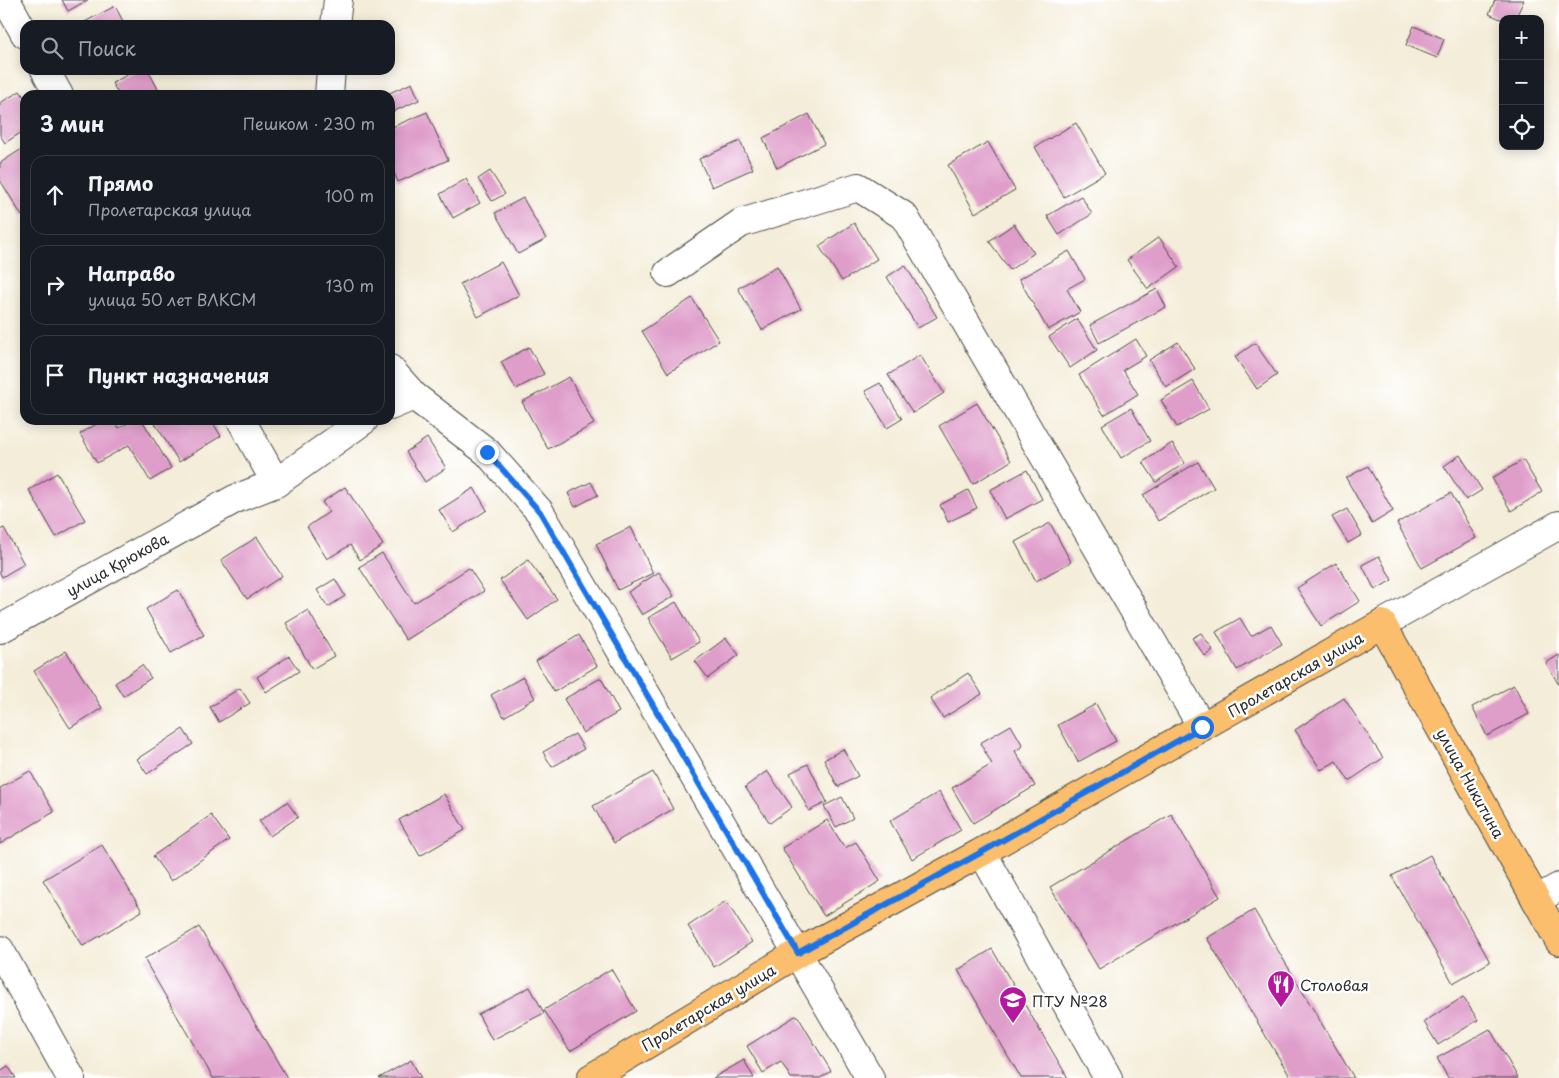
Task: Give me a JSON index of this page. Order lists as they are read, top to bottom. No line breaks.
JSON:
{"streets":{"main road":["Пролетарская улица","улица Никитина"],"street":["улица Крюкова"]},"crossings":[["Пролетарская улица","улица Никитина"]],"places":{"restaurant":["Столовая"],"school or university":["ПТУ №28"]},"page":{"map_buttons":["+","−"],"search":"Поиск","heading":["3 мин","Пешком · 230 m"],"list":[["Прямо","Пролетарская улица","100 m"],["Направо","улица 50 лет ВЛКСМ","130 m"],"Пункт назначения"]}}
